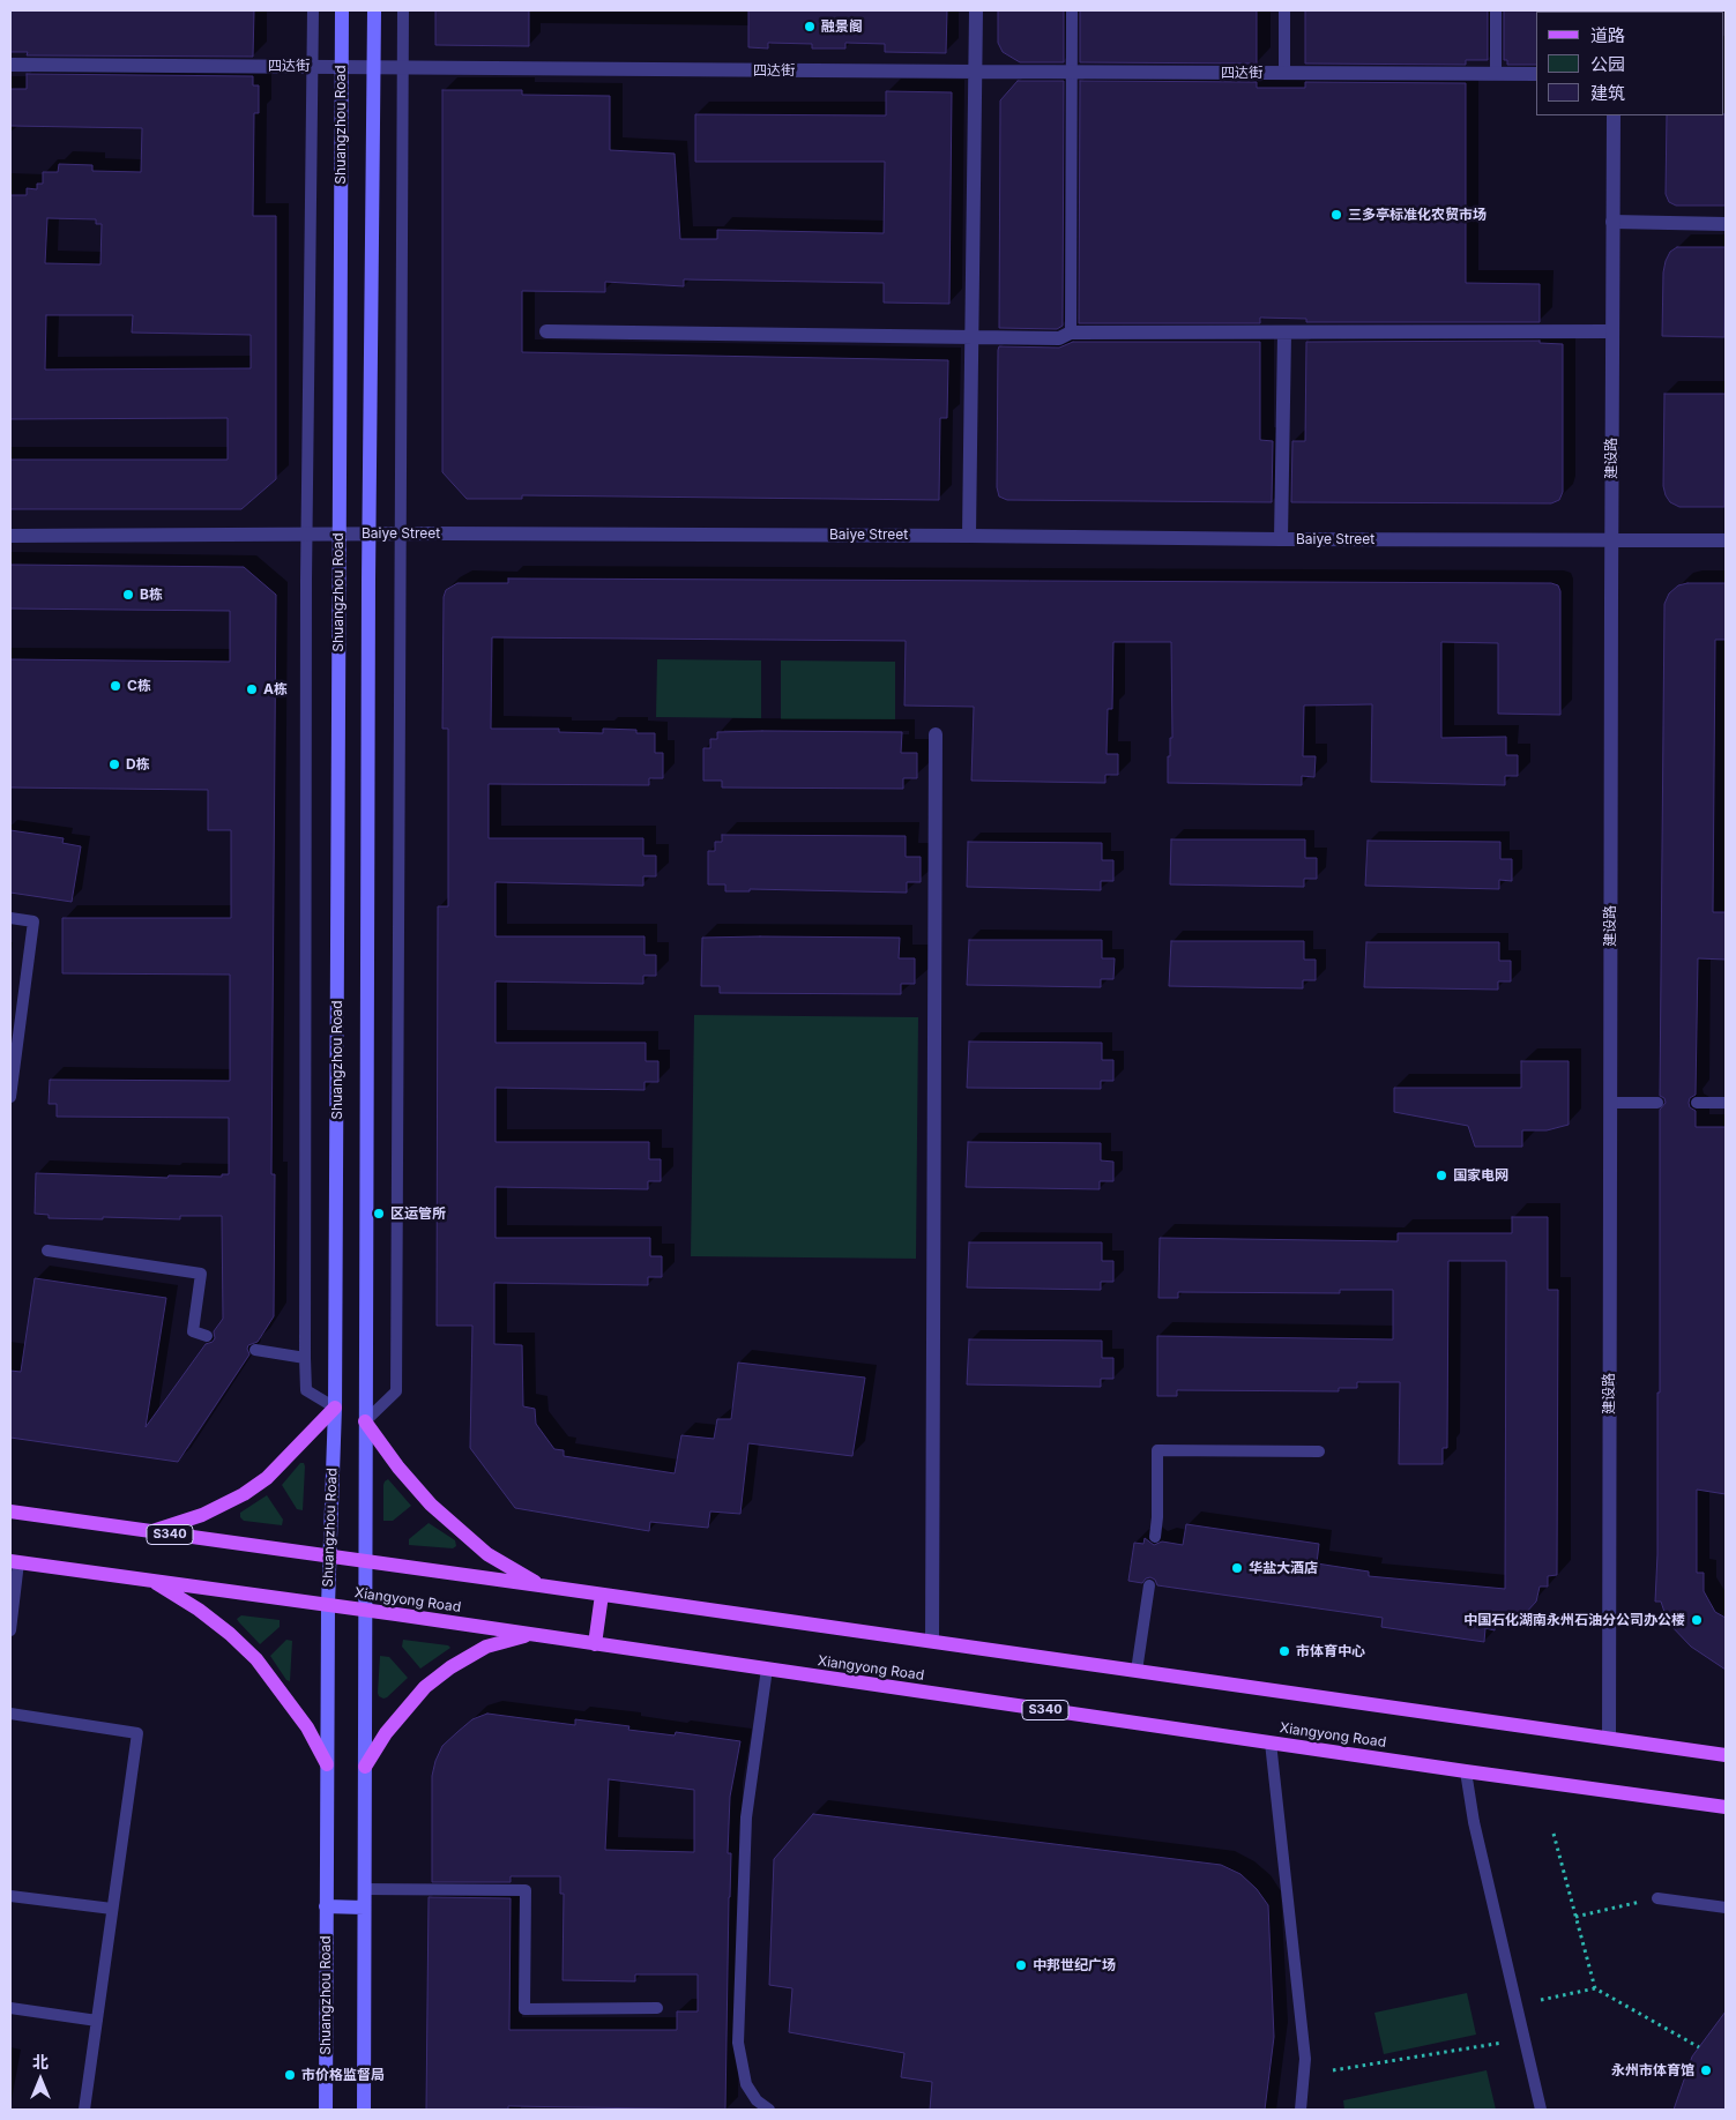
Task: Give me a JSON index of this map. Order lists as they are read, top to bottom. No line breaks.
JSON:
{"streets":{"main road":["Shuangzhou Road","S340","Xiangyong Road"],"street":["四达街","建设路","Baiye Street"]},"crossings":[["四达街","Shuangzhou Road"],["Shuangzhou Road","Baiye Street"],["Shuangzhou Road","S340"],["Shuangzhou Road","Xiangyong Road"],["建设路","Baiye Street"],["建设路","S340"]],"places":["融景阁","三多亭标准化农贸市场","B栋","C栋","A栋","D栋","国家电网","区运管所","华盐大酒店","中国石化湖南永州石油分公司办公楼","市体育中心","中邦世纪广场","永州市体育馆","市价格监督局"],"legend":["道路","公园","建筑"],"north":"top"}
